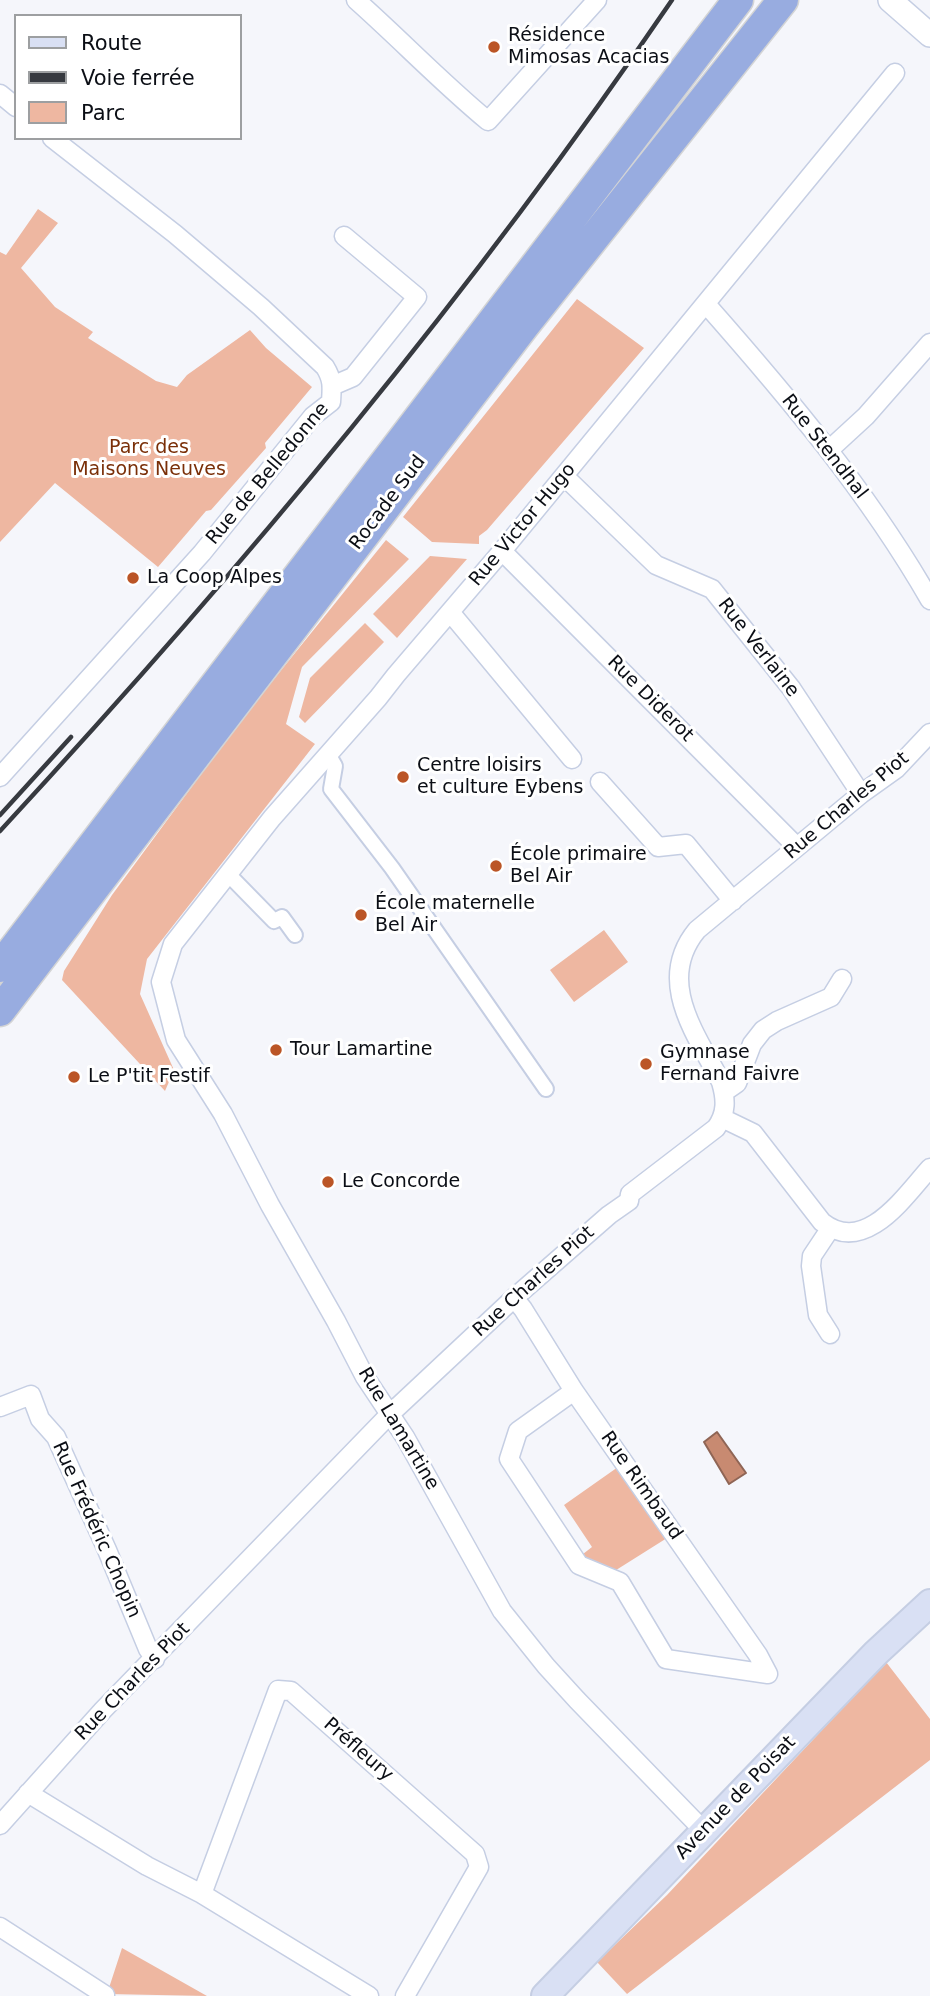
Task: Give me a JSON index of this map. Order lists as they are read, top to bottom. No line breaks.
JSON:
{"streets":{"highway":["Rocade Sud"],"main road":["Avenue de Poisat"],"street":["Rue Stendhal","Rue de Belledonne","Rue Victor Hugo","Rue Verlaine","Rue Diderot","Rue Charles Piot","Rue Lamartine","Rue Rimbaud","Rue Frédéric Chopin","Préfleury"]},"crossings":[["Rue Stendhal","Rue Victor Hugo"],["Rue Victor Hugo","Rue Verlaine"],["Rue Victor Hugo","Rue Diderot"],["Rue Victor Hugo","Rue Lamartine"],["Rue Verlaine","Rue Charles Piot"],["Rue Diderot","Rue Charles Piot"],["Rue Charles Piot","Rue Lamartine"],["Rue Charles Piot","Rue Rimbaud"],["Rue Charles Piot","Rue Frédéric Chopin"],["Rue Lamartine","Avenue de Poisat"]],"parks":["Parc des Maisons Neuves"],"places":["Résidence Mimosas Acacias","La Coop Alpes","Centre loisirs et culture Eybens","École primaire Bel Air","École maternelle Bel Air","Tour Lamartine","Gymnase Fernand Faivre","Le P'tit Festif","Le Concorde"],"legend":["Route","Voie ferrée","Parc"]}
